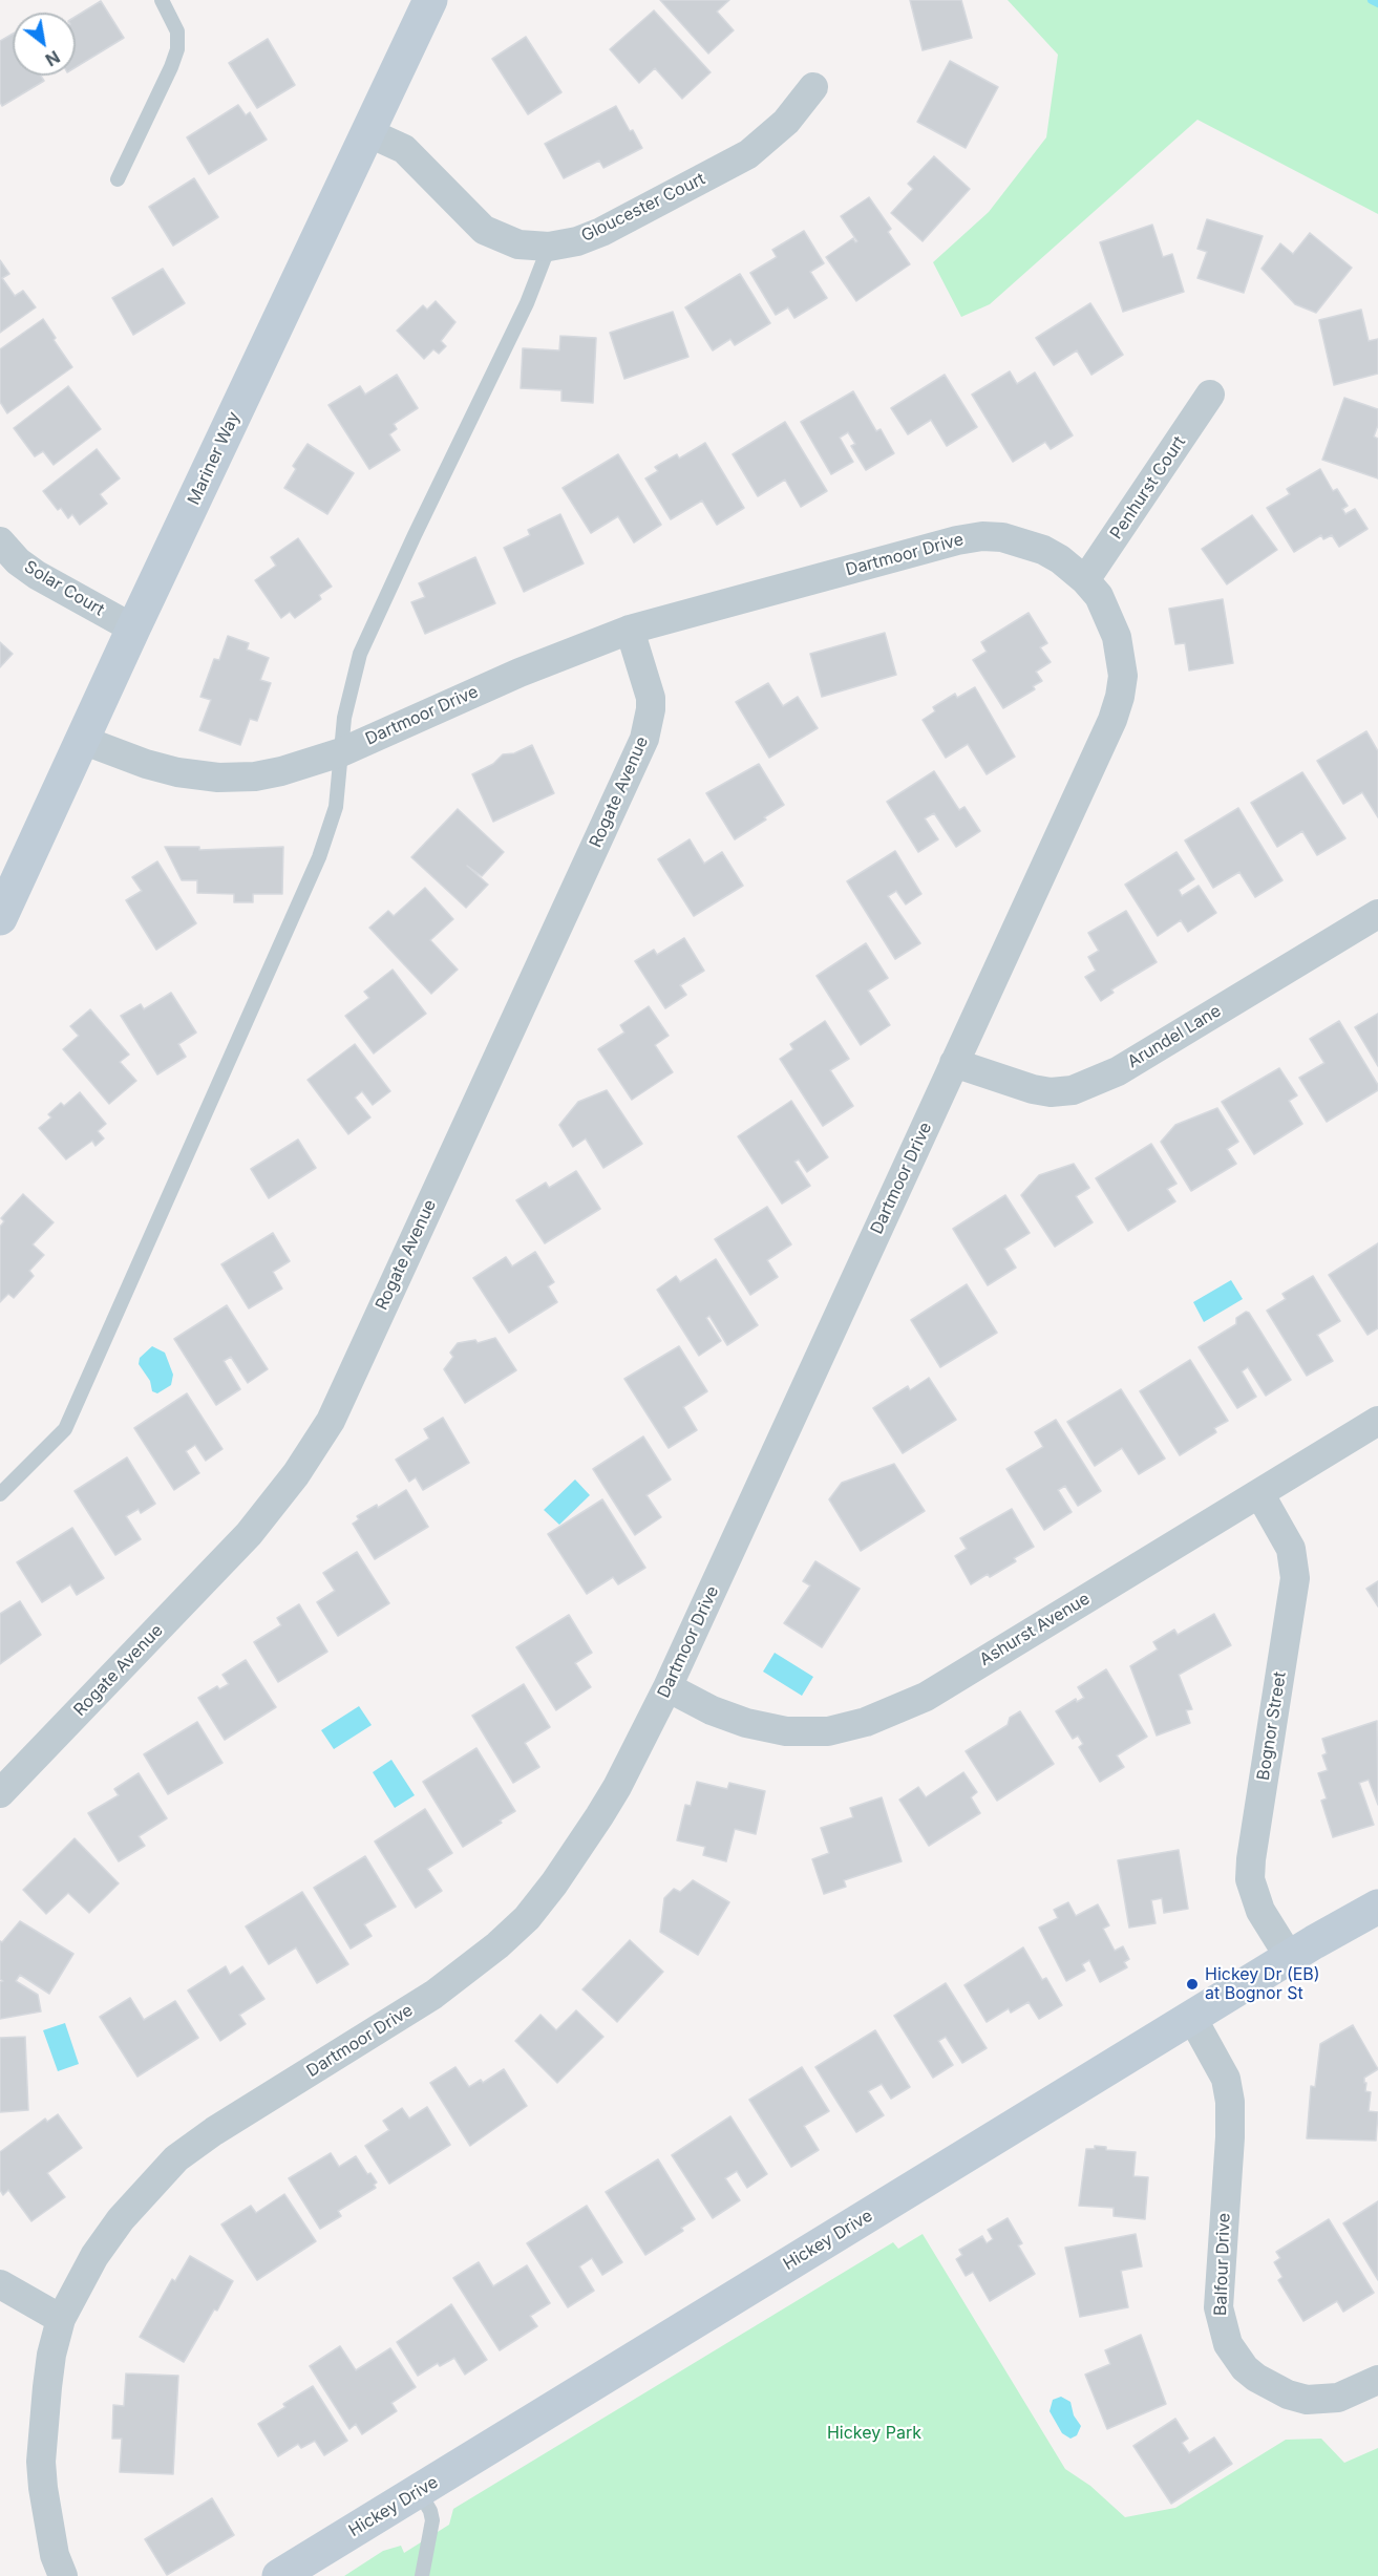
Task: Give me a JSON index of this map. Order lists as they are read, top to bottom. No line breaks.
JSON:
{"streets":{"street":["Gloucester Court","Mariner Way","Penhurst Court","Dartmoor Drive","Solar Court","Rogate Avenue","Arundel Lane","Ashurst Avenue","Bognor Street","Hickey Drive","Balfour Drive"]},"crossings":[["Gloucester Court","Mariner Way"],["Mariner Way","Dartmoor Drive"],["Mariner Way","Solar Court"],["Penhurst Court","Dartmoor Drive"],["Dartmoor Drive","Rogate Avenue"],["Dartmoor Drive","Arundel Lane"],["Dartmoor Drive","Ashurst Avenue"],["Ashurst Avenue","Bognor Street"],["Bognor Street","Hickey Drive"],["Hickey Drive","Balfour Drive"]],"parks":["Hickey Park"],"places":["Hickey Dr (EB) at Bognor St"],"north":"bottom right"}
